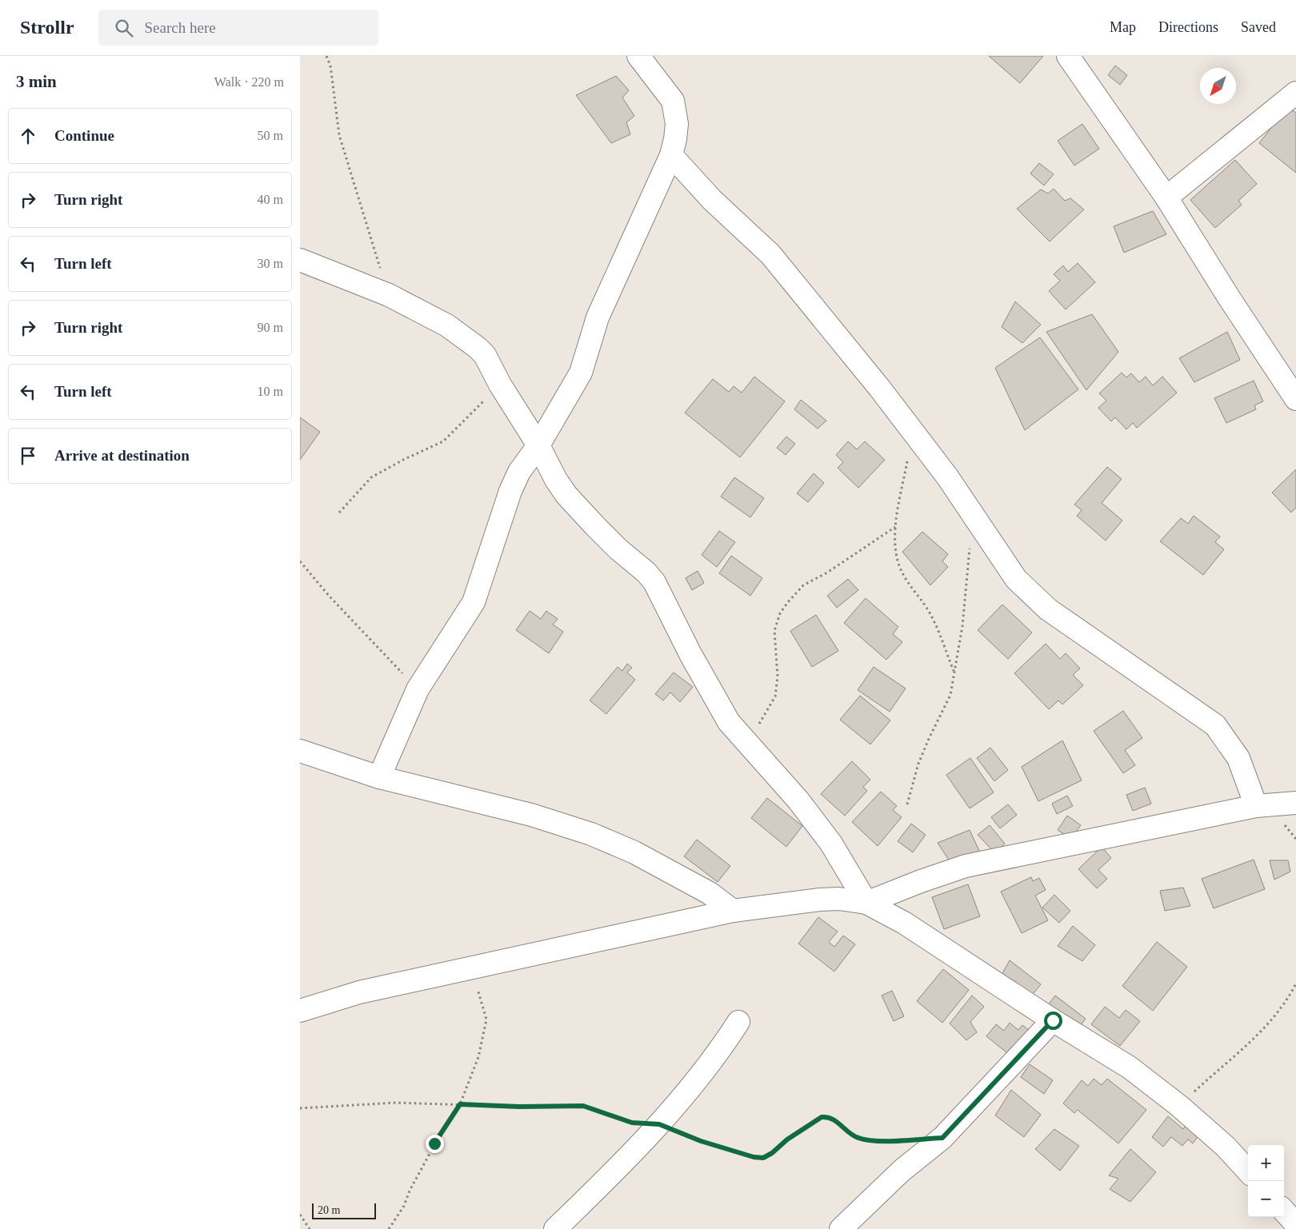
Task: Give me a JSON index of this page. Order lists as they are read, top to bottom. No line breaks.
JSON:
{"scale_bar":"20 m","north":"bottom left","page":{"header":"Strollr","search":"Search here","nav":["Map","Directions","Saved"],"heading":["3 min","Walk · 220 m"],"list":[["Continue","50 m"],["Turn right","40 m"],["Turn left","30 m"],["Turn right","90 m"],["Turn left","10 m"],"Arrive at destination"],"map_buttons":["+","−"],"scale":"20 m"}}
